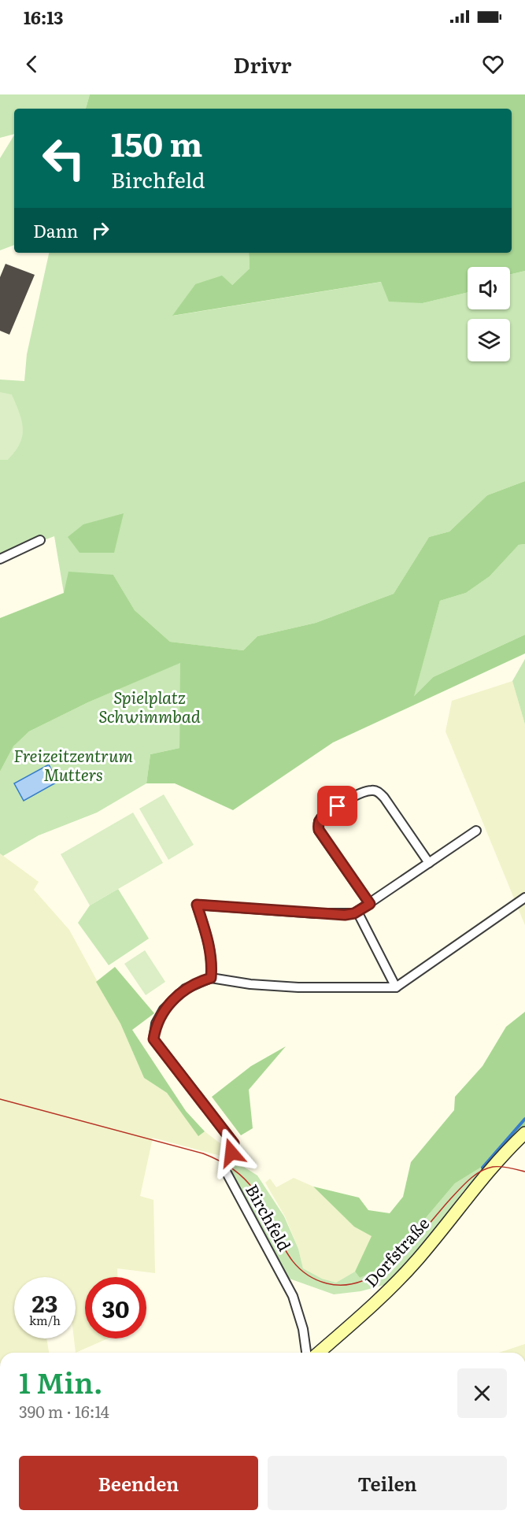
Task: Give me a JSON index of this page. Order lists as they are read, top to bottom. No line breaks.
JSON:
{"streets":{"main road":["Dorfstraße"],"street":["Birchfeld"]},"parks":["Spielplatz Schwimmbad","Freizeitzentrum Mutters"],"page":{"status":"16:13","header":"Drivr","turn":["150 m","Birchfeld"],"then":"Dann","speed":"23 km/h","limit":"30","heading":["1 Min.","390 m · 16:14"],"buttons":["Beenden","Teilen"]}}
